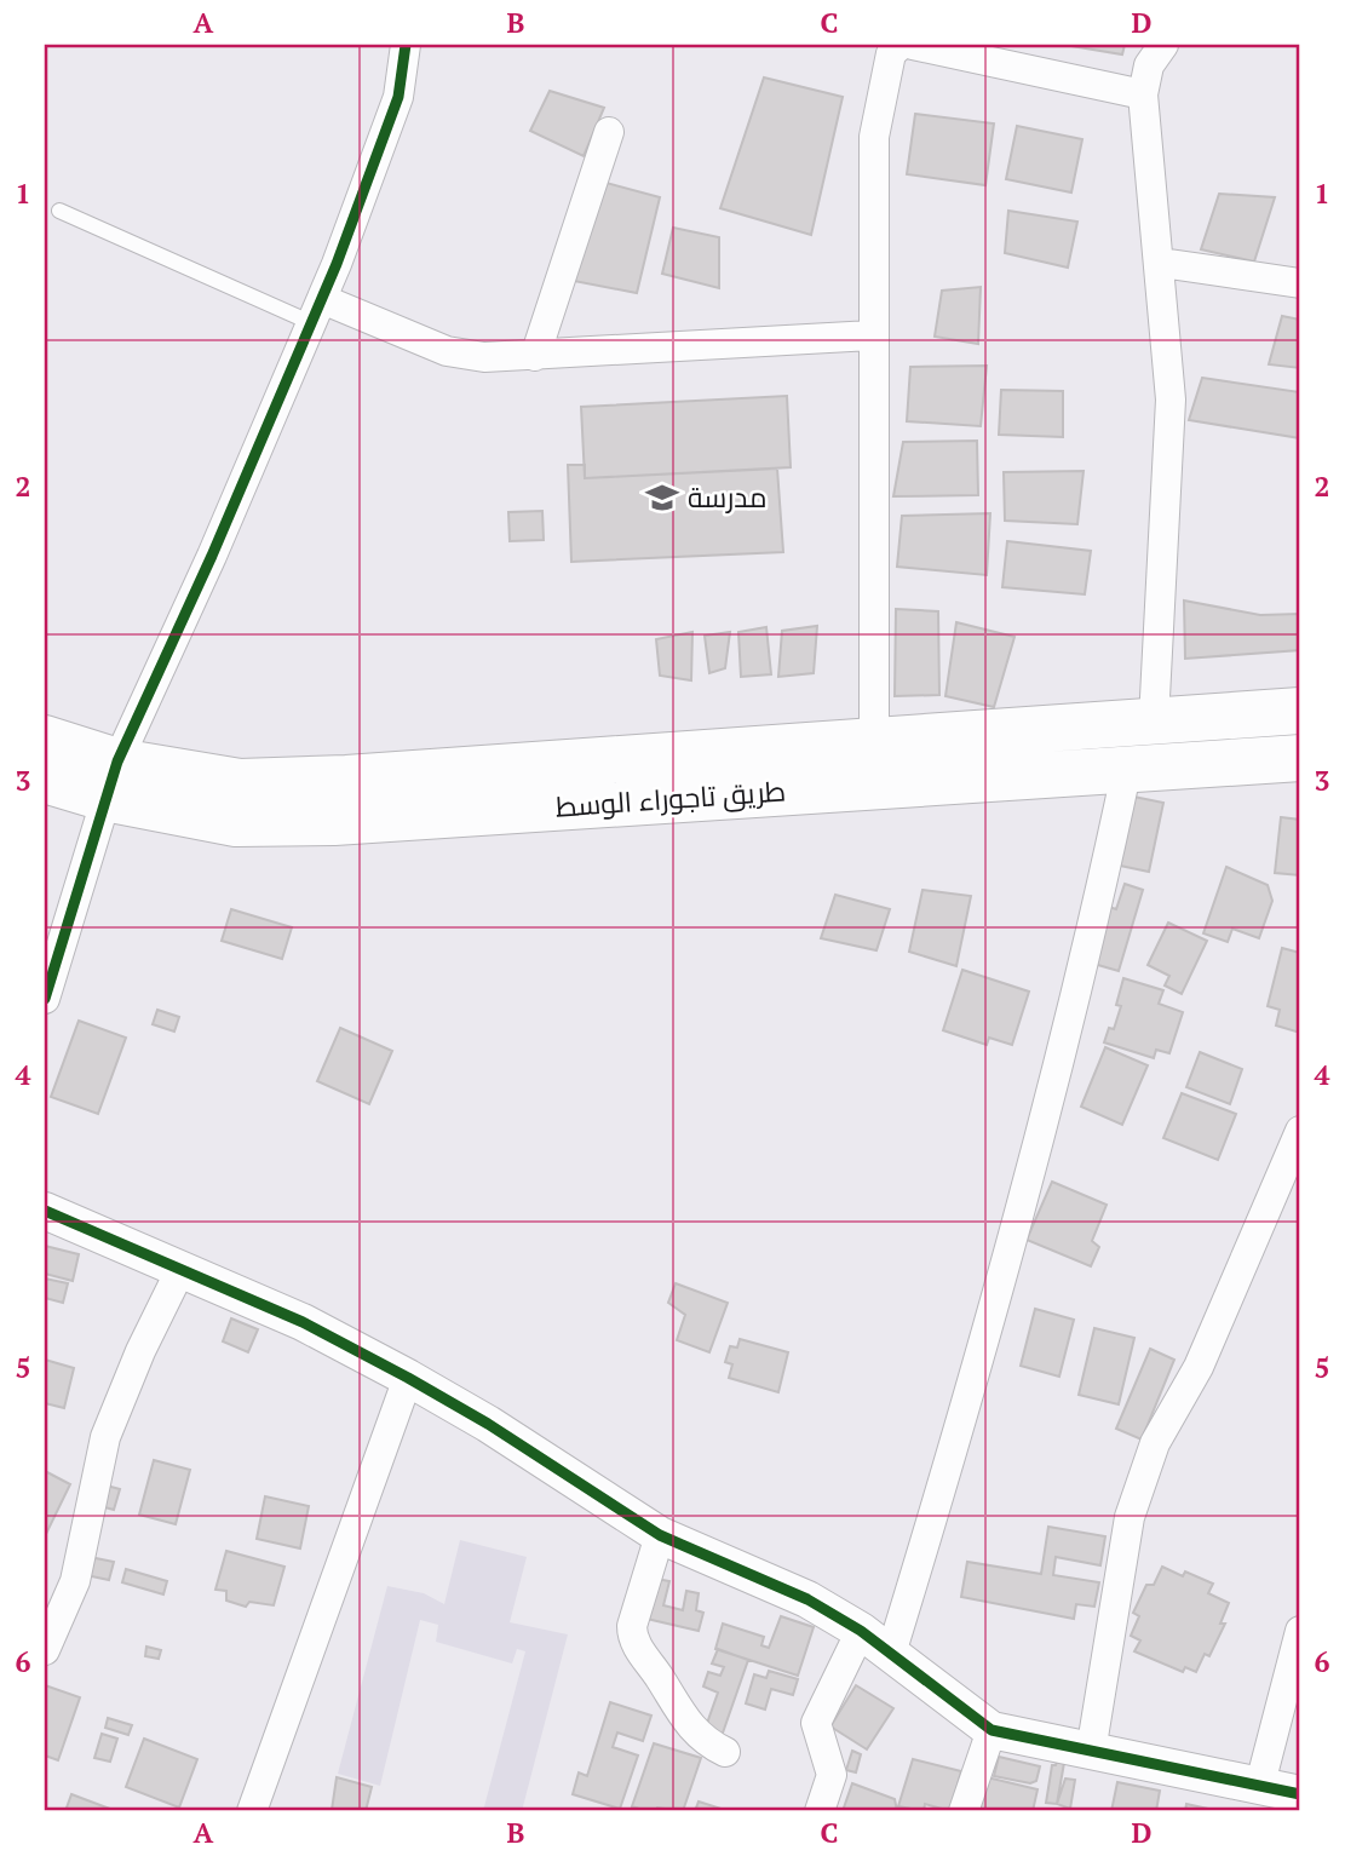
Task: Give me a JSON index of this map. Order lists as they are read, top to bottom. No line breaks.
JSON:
{"streets":{"main road":["طريق تاجوراء الوسط"]},"places":{"school or university":["مدرسة"]},"grid":{"columns":["A","B","C","D"],"rows":["1","2","3","4","5","6"]}}
